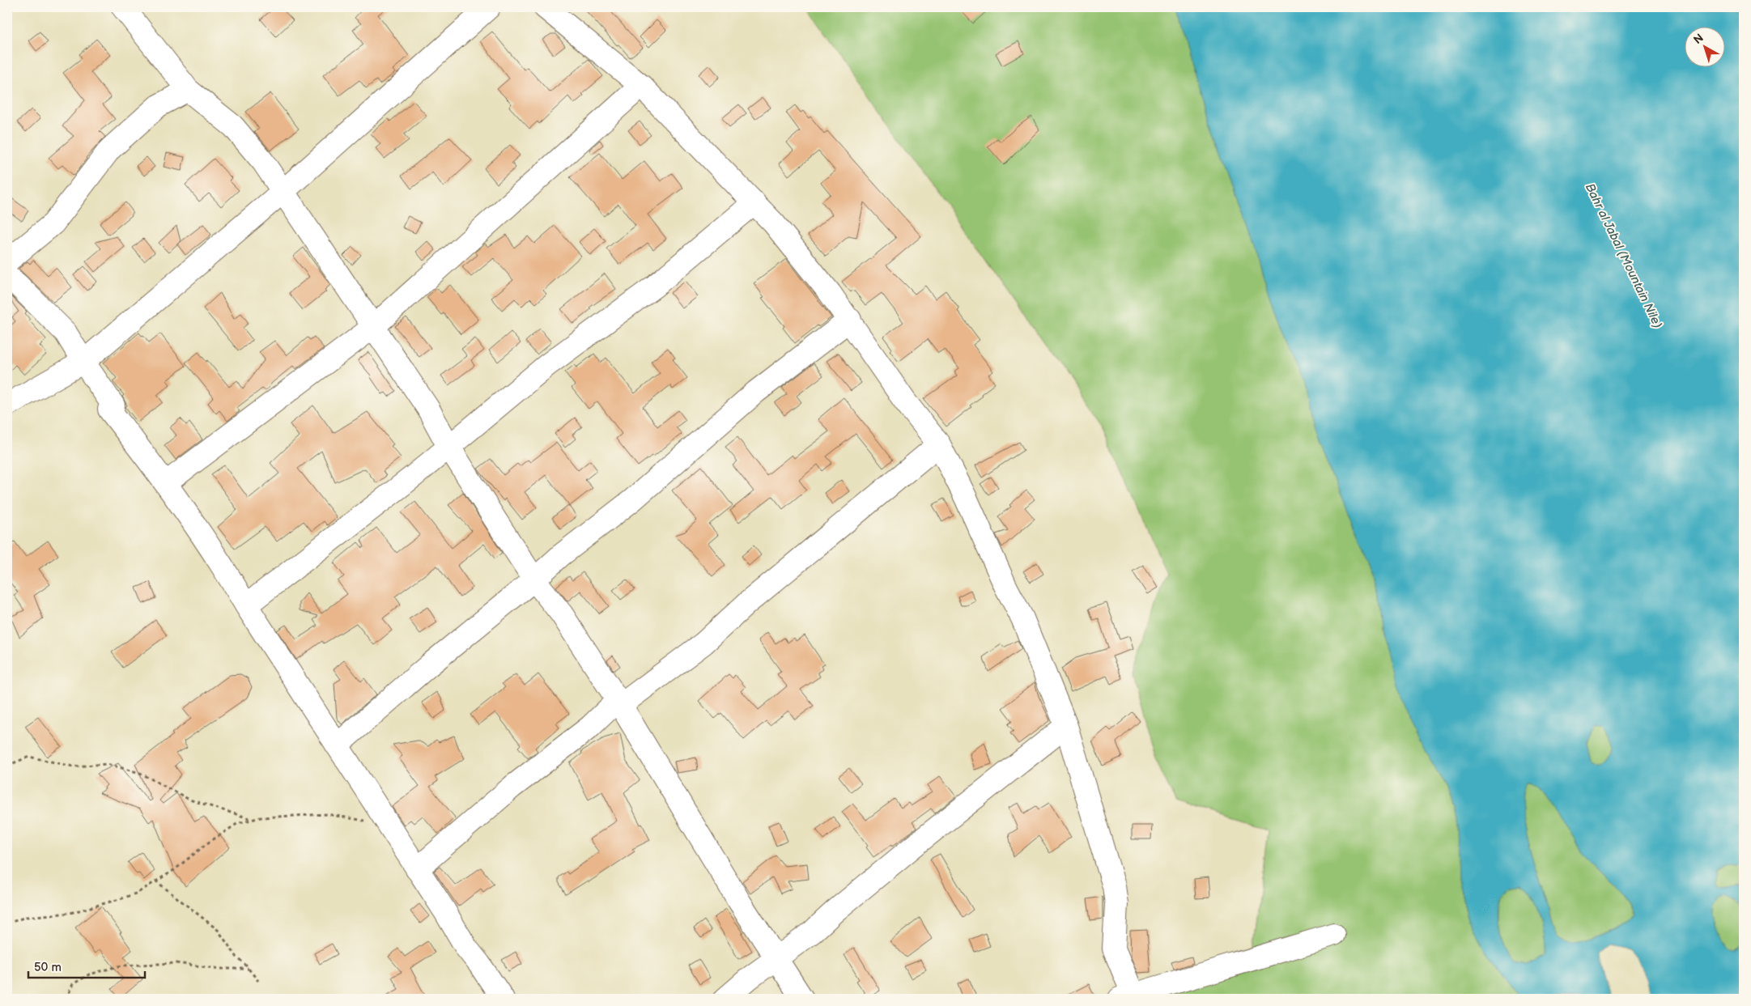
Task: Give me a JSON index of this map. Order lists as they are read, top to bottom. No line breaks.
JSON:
{"water":["Bahr al Jabal (Mountain Nile)"],"scale_bar":"50 m","north":"top left"}
